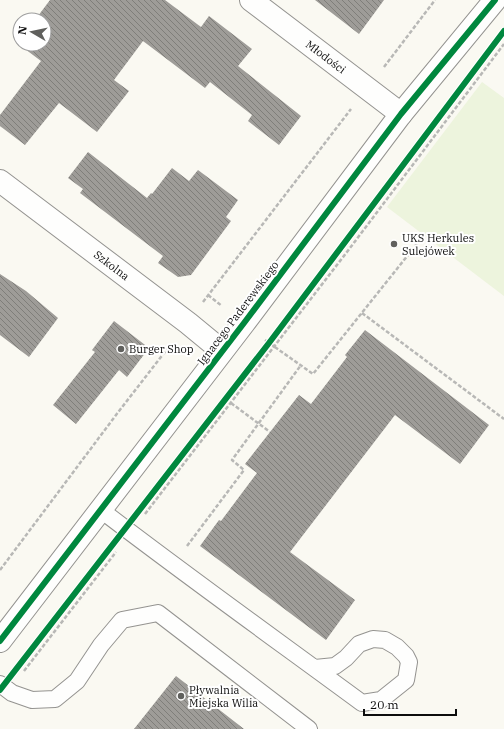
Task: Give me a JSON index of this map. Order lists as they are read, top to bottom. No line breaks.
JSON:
{"streets":{"street":["Młodości","Szkolna","Ignacego Paderewskiego"]},"crossings":[["Młodości","Ignacego Paderewskiego"],["Szkolna","Ignacego Paderewskiego"]],"places":["UKS Herkules Sulejówek","Burger Shop","Pływalnia Miejska Wilia"],"scale_bar":"20 m","north":"left"}
